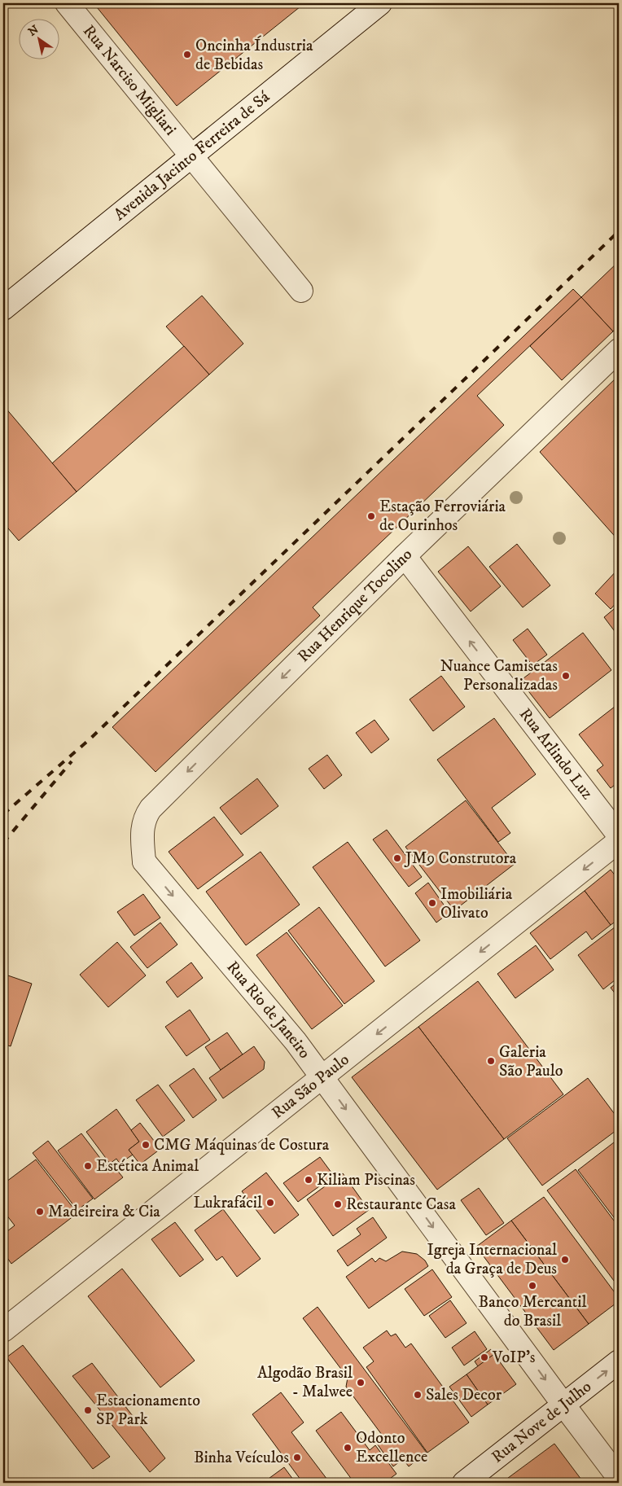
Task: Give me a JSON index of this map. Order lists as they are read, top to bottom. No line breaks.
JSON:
{"streets":{"street":["Rua Narciso Migliari","Avenida Jacinto Ferreira de Sá","Rua Henrique Tocolino","Rua Arlindo Luz","Rua Rio de Janeiro","Rua São Paulo","Rua Nove de Julho"]},"crossings":[["Rua Narciso Migliari","Avenida Jacinto Ferreira de Sá"],["Rua Henrique Tocolino","Rua Arlindo Luz"],["Rua Henrique Tocolino","Rua Rio de Janeiro"],["Rua Rio de Janeiro","Rua São Paulo"],["Rua Rio de Janeiro","Rua Nove de Julho"]],"one_way":["Rua Henrique Tocolino","Rua Arlindo Luz","Rua Rio de Janeiro","Rua São Paulo","Rua Nove de Julho"],"places":["Oncinha Índustria de Bebidas","Estação Ferroviária de Ourinhos","Nuance Camisetas Personalizadas","JM9 Construtora","Imobiliária Olivato","Galeria São Paulo","CMG Máquinas de Costura","Estética Animal","Kiliam Piscinas","Lukrafácil","Restaurante Casa","Madeireira & Cia","Igreja Internacional da Graça de Deus","Banco Mercantil do Brasil","VoIP's","Algodão Brasil - Malwee","Sales Decor","Estacionamento SP Park","Odonto Excellence","Binha Veículos"],"north":"top left"}
